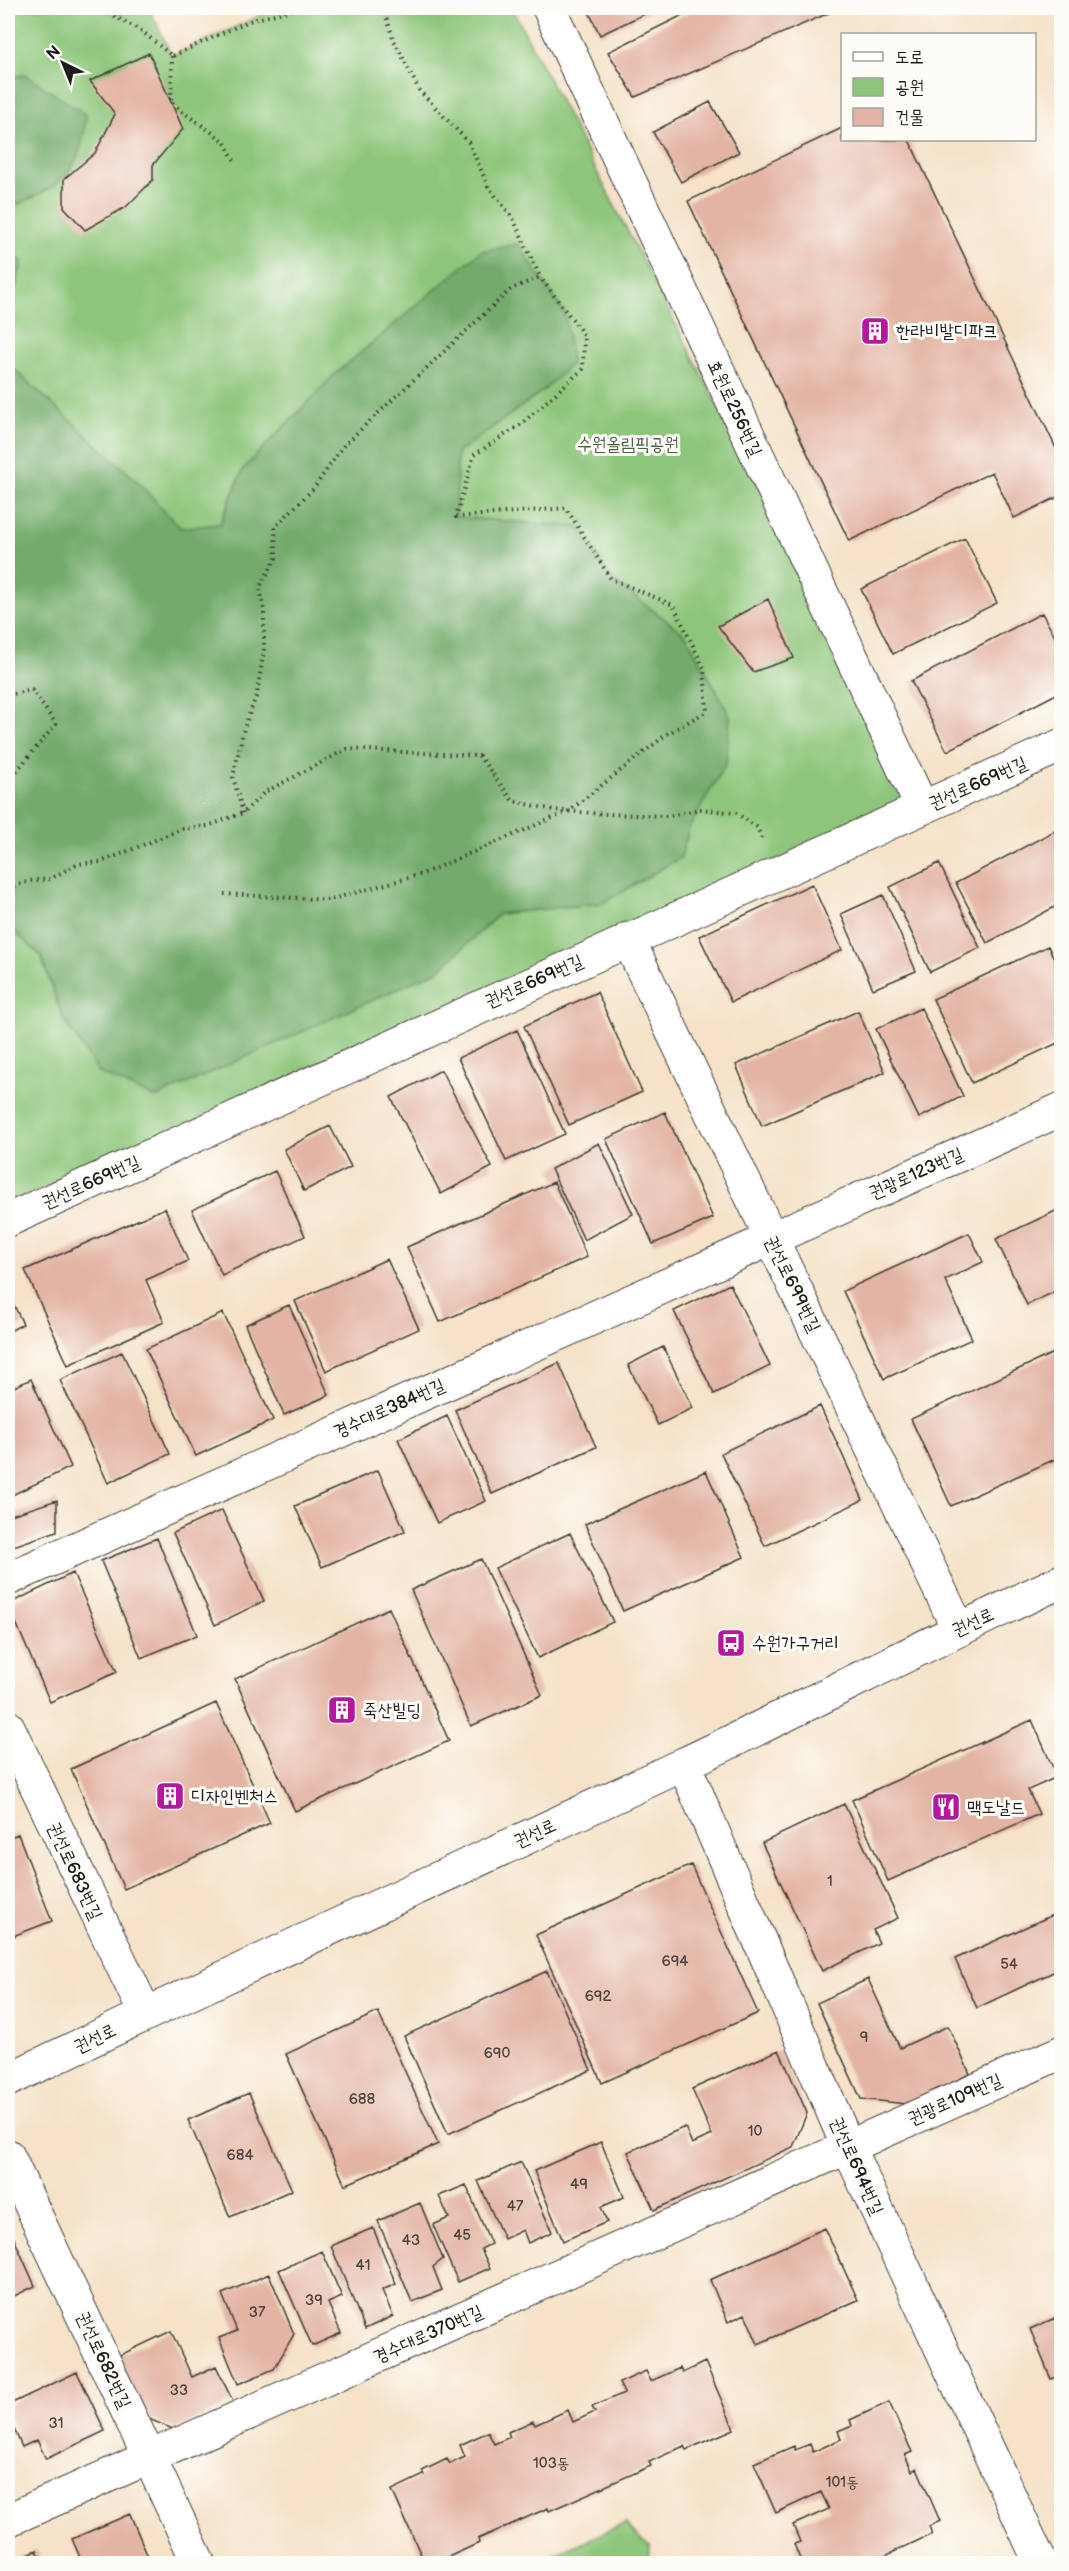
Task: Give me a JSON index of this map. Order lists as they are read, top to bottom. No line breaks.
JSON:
{"streets":{"street":["효원로256번길","권선로669번길","권광로123번길","권선로699번길","경수대로384번길","권선로","권선로683번길","권광로109번길","권선로694번길","경수대로370번길","권선로682번길"]},"crossings":[["효원로256번길","권선로669번길"],["권선로669번길","권선로699번길"],["권광로123번길","권선로699번길"],["권광로123번길","경수대로384번길"],["권선로699번길","경수대로384번길"],["권선로699번길","권선로"],["권선로","권선로683번길"],["권선로","권선로694번길"],["권광로109번길","권선로694번길"],["권광로109번길","경수대로370번길"],["권선로694번길","경수대로370번길"],["경수대로370번길","권선로682번길"]],"parks":["수원올림픽공원"],"places":{"building":["한라비발디파크","죽산빌딩","디자인벤처스"],"bus stop":["수원가구거리"],"restaurant":["맥도날드"]},"house_numbers":["1","694","54","692","9","690","688","10","684","49","47","45","43","41","39","37","33","31","103동","101동"],"legend":["도로","공원","건물"],"north":"top left"}
